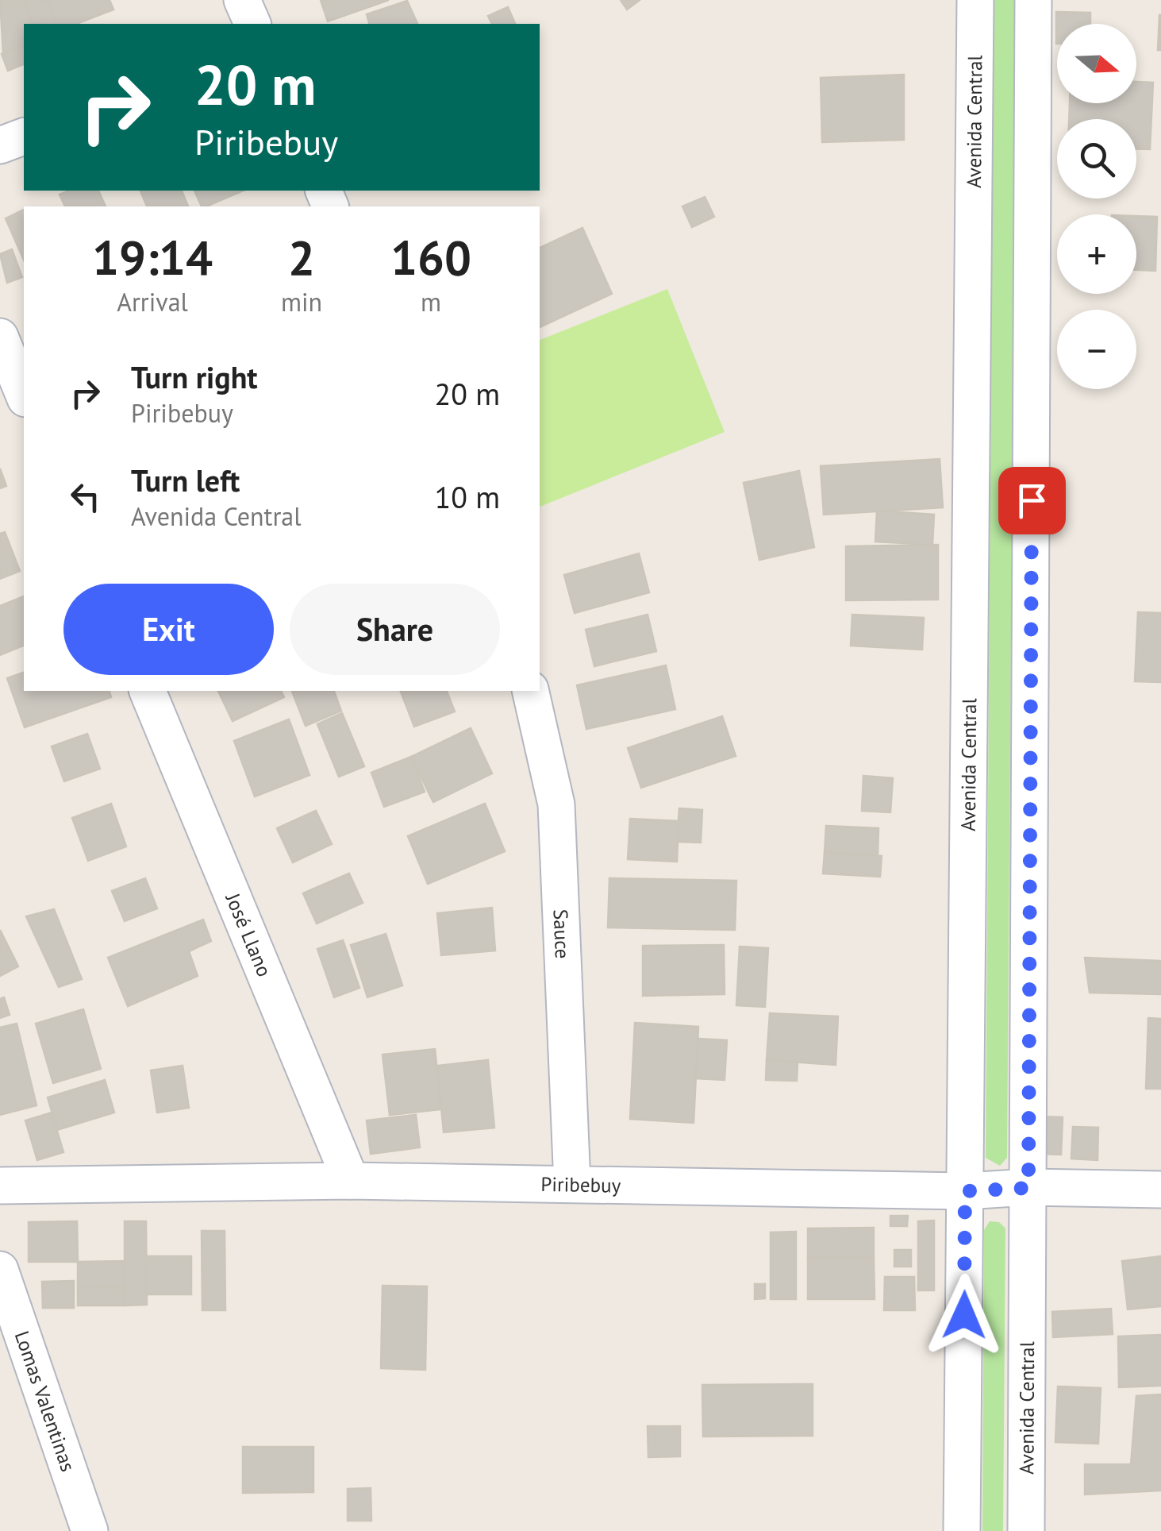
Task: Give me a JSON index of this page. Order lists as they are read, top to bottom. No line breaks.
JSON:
{"streets":{"street":["Avenida Central","José Llano","Sauce","Piribebuy","Lomas Valentinas"]},"crossings":[["Avenida Central","Piribebuy"],["José Llano","Piribebuy"],["Sauce","Piribebuy"]],"north":"right","page":{"map_buttons":["+","−"],"turn":["20 m","Piribebuy"],"eta":["19:14","Arrival","2","min","160","m"],"list":[{"name":"Turn right","note":"Piribebuy","value":"20 m"},{"name":"Turn left","note":"Avenida Central","value":"10 m"}],"buttons":["Exit","Share"]}}
